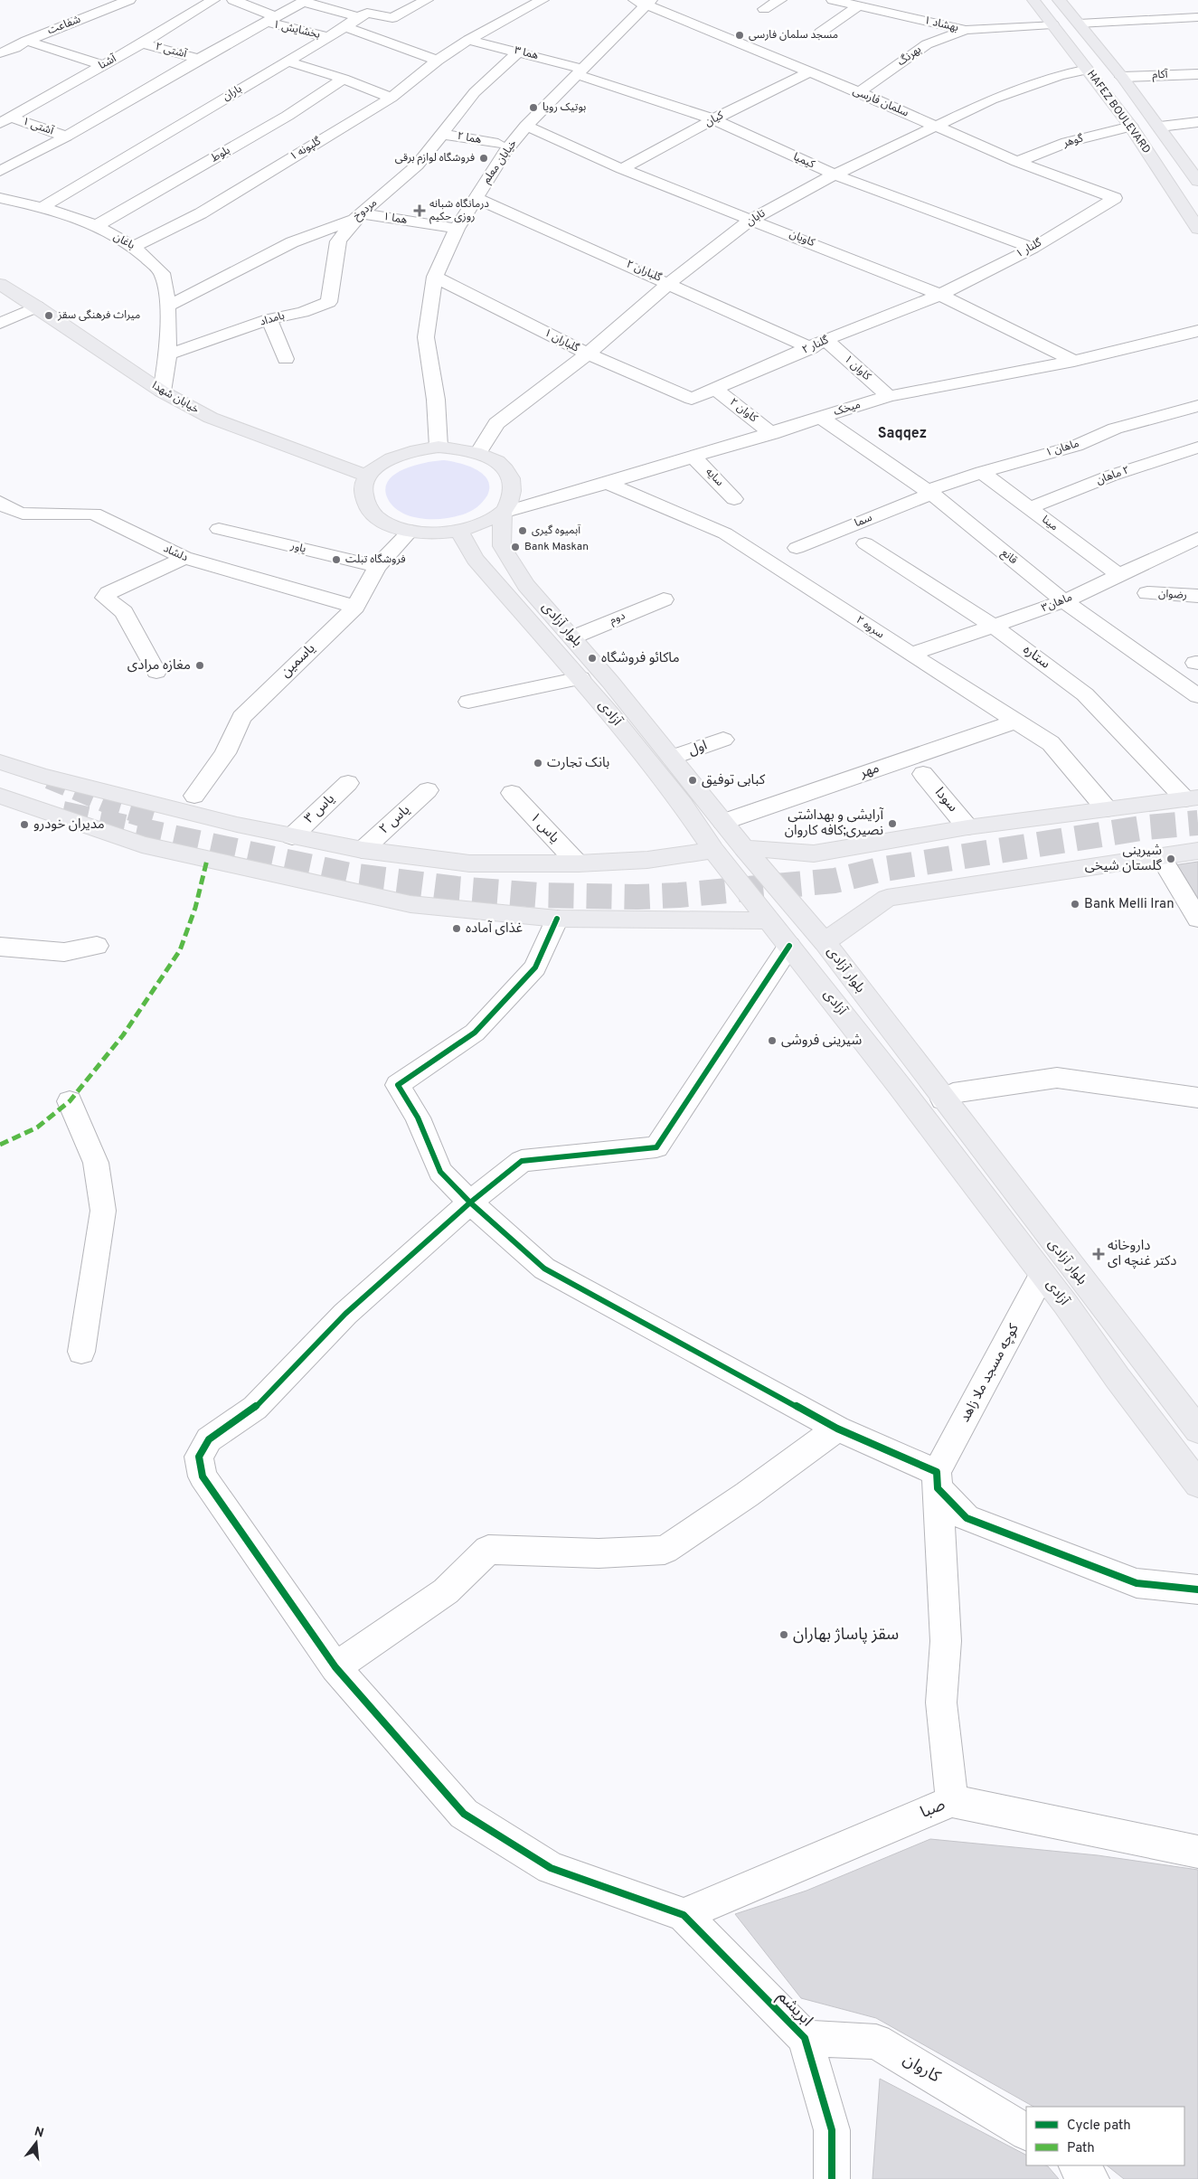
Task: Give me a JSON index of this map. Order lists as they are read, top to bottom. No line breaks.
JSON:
{"streets":{"main road":["HAFEZ BOULEVARD","خیابان شهدا","بلوار آزادی","آزادی"],"street":["بهشاد ۱","شفاعت","بخشایش ۱","آشتی ۲","هما ۳","بهرنگ","آشنا","آکام","باران","سلمان فارسی","کیان","آشتی ۱","هما ۲","گوهر","گلپونه ۱","بلوط","کیمیا","خیابان معلم","مردوخ","تابان","هما ۱","کاویان","باغان","گلنار ۱","گلباران ۲","بامداد","گلباران ۱","گلنار ۲","کاوان ۱","میخک","کاوان ۲","ماهان ۱","٢ ماهان","سایه","سما","مینا","یاور","دلشاد","قانع","رضوان","ماهان۳","دوم","سروه ۲","ستاره","یاسمین","اول","مهر","سودا","یاس ۳","یاس ۲","یاس ۱","کوچه مسجد ملا زاهد","صبا","ابریشم","کاروان"]},"crossings":[["بهشاد ۱","بهرنگ"],["بهشاد ۱","HAFEZ BOULEVARD"],["بخشایش ۱","باران"],["آشتی ۲","آشنا"],["هما ۳","گلپونه ۱"],["هما ۳","کیمیا"],["هما ۳","خیابان معلم"],["هما ۳","مردوخ"],["بهرنگ","سلمان فارسی"],["آشنا","آشتی ۱"],["آکام","HAFEZ BOULEVARD"],["باران","باغان"],["سلمان فارسی","کیان"],["سلمان فارسی","گوهر"],["سلمان فارسی","خیابان معلم"],["سلمان فارسی","تابان"],["سلمان فارسی","گلنار ۱"],["HAFEZ BOULEVARD","گوهر"],["HAFEZ BOULEVARD","تابان"],["کیان","کیمیا"],["کیان","کاویان"],["هما ۲","مردوخ"],["گلپونه ۱","باغان"],["بلوط","باغان"],["کیمیا","خیابان معلم"],["کیمیا","تابان"],["کیمیا","گلنار ۱"],["خیابان معلم","تابان"],["خیابان معلم","هما ۱"],["خیابان معلم","کاویان"],["خیابان معلم","گلباران ۲"],["خیابان معلم","گلباران ۱"],["خیابان معلم","خیابان شهدا"],["خیابان معلم","میخک"],["خیابان معلم","بلوار آزادی"],["خیابان معلم","یاسمین"],["خیابان معلم","آزادی"],["مردوخ","هما ۱"],["مردوخ","باغان"],["مردوخ","بامداد"],["تابان","کاویان"],["تابان","گلباران ۲"],["تابان","گلباران ۱"],["تابان","خیابان شهدا"],["تابان","میخک"],["تابان","بلوار آزادی"],["تابان","یاسمین"],["تابان","آزادی"],["هما ۱","بامداد"],["کاویان","گلنار ۱"],["کاویان","گلنار ۲"],["کاویان","میخک"],["باغان","بامداد"],["گلنار ۱","گلنار ۲"],["گلباران ۲","گلنار ۲"],["گلباران ۲","کاوان ۱"],["گلباران ۱","گلنار ۲"],["گلنار ۲","کاوان ۱"],["گلنار ۲","کاوان ۲"],["کاوان ۱","میخک"],["خیابان شهدا","میخک"],["خیابان شهدا","بلوار آزادی"],["خیابان شهدا","یاسمین"],["خیابان شهدا","آزادی"],["میخک","کاوان ۲"],["میخک","سایه"],["میخک","قانع"],["میخک","بلوار آزادی"],["میخک","سروه ۲"],["میخک","یاسمین"],["میخک","آزادی"],["ماهان ۱","سما"],["ماهان ۱","مینا"],["ماهان ۱","قانع"],["٢ ماهان","مینا"],["سما","قانع"],["مینا","ماهان۳"],["یاور","یاسمین"],["دلشاد","یاسمین"],["قانع","ماهان۳"],["ماهان۳","سروه ۲"],["ماهان۳","ستاره"],["دوم","بلوار آزادی"],["بلوار آزادی","یاسمین"],["بلوار آزادی","آزادی"],["بلوار آزادی","اول"],["بلوار آزادی","مهر"],["سروه ۲","مهر"],["یاسمین","آزادی"],["آزادی","کوچه مسجد ملا زاهد"],["صبا","ابریشم"],["ابریشم","کاروان"]],"districts":["Saqqez"],"places":{"other":["مسجد سلمان فارسی","بوتیک رویا","فروشگاه لوازم برقی","میراث فرهنگی سقز","آبمیوه گیری","Bank Maskan","فروشگاه تبلت","ماکائو فروشگاه","مغازه مرادی","بانک تجارت","کبابی توفیق","آرایشی و بهداشتی نصیری;کافه کاروان","مدیران خودرو","شیرینی گلستان شیخی","Bank Melli Iran","غذای آماده","شیرینی فروشی","سقز پاساژ بهاران"],"health":["درمانگاه شبانه روزی حکیم","داروخانه دکتر غنچه ای"]},"legend":["Cycle path","Path"],"north":"top"}
